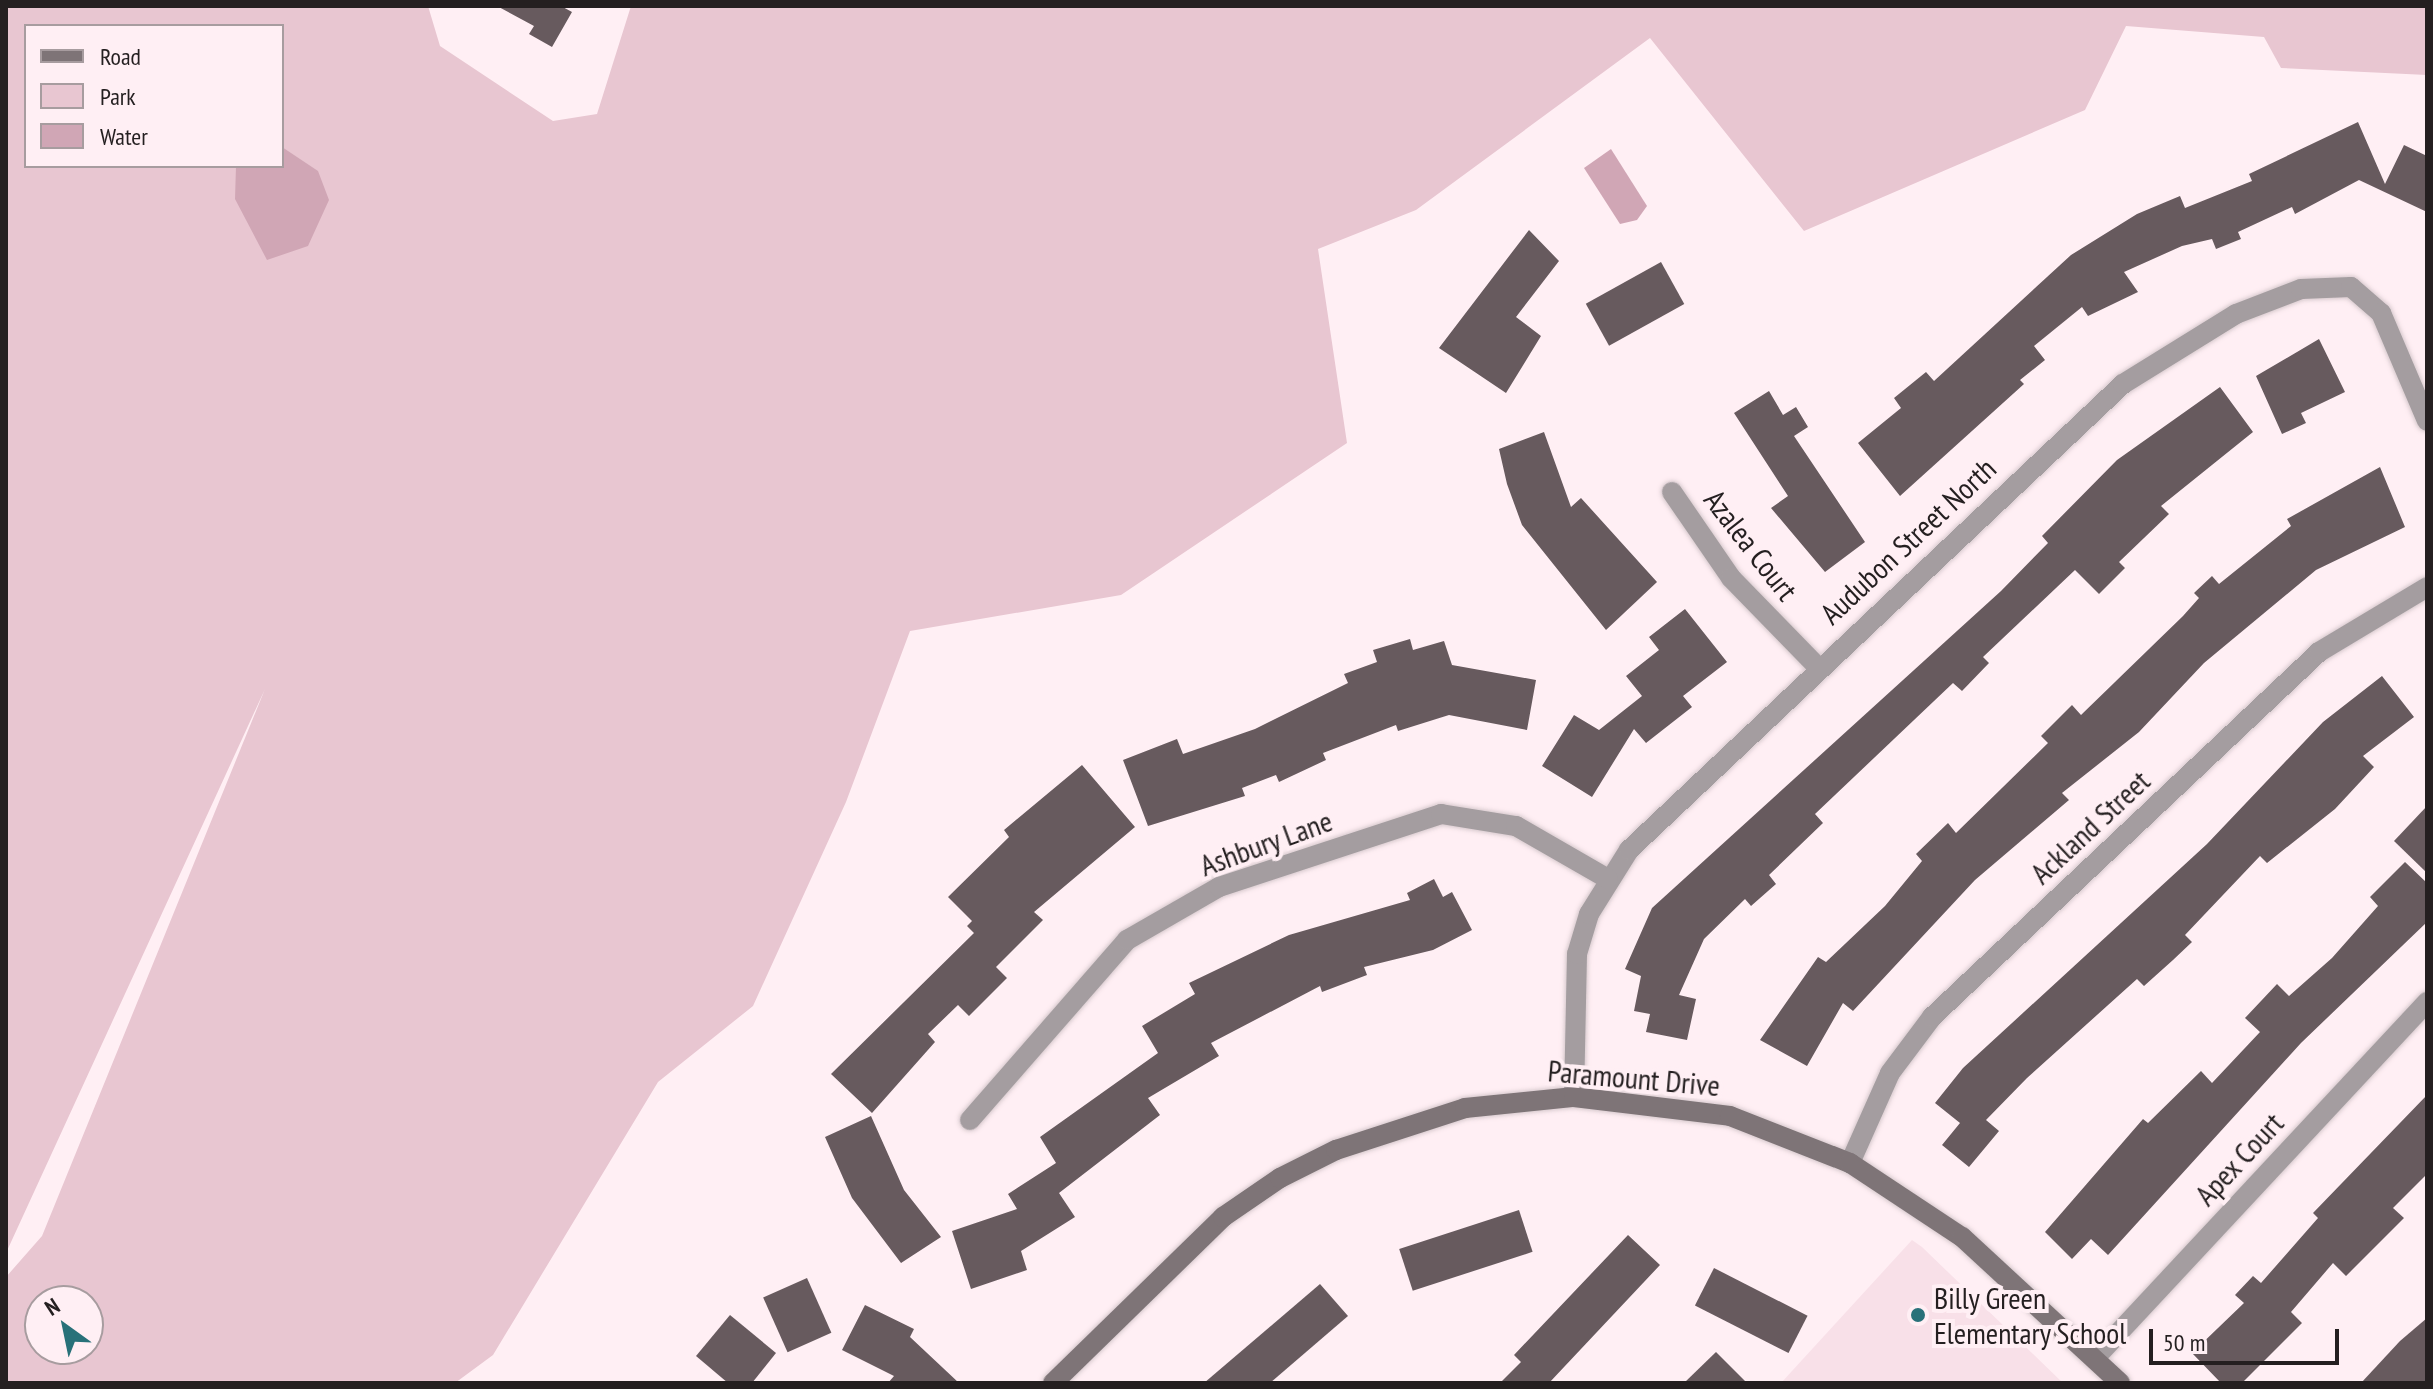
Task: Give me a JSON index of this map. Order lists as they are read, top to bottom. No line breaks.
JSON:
{"streets":{"street":["Audubon Street North","Azalea Court","Ackland Street","Ashbury Lane","Paramount Drive","Apex Court"]},"crossings":[["Audubon Street North","Azalea Court"],["Audubon Street North","Ashbury Lane"],["Audubon Street North","Paramount Drive"],["Ackland Street","Paramount Drive"],["Paramount Drive","Apex Court"]],"places":["Billy Green Elementary School"],"legend":["Road","Park","Water"],"scale_bar":"50 m","north":"top left"}
